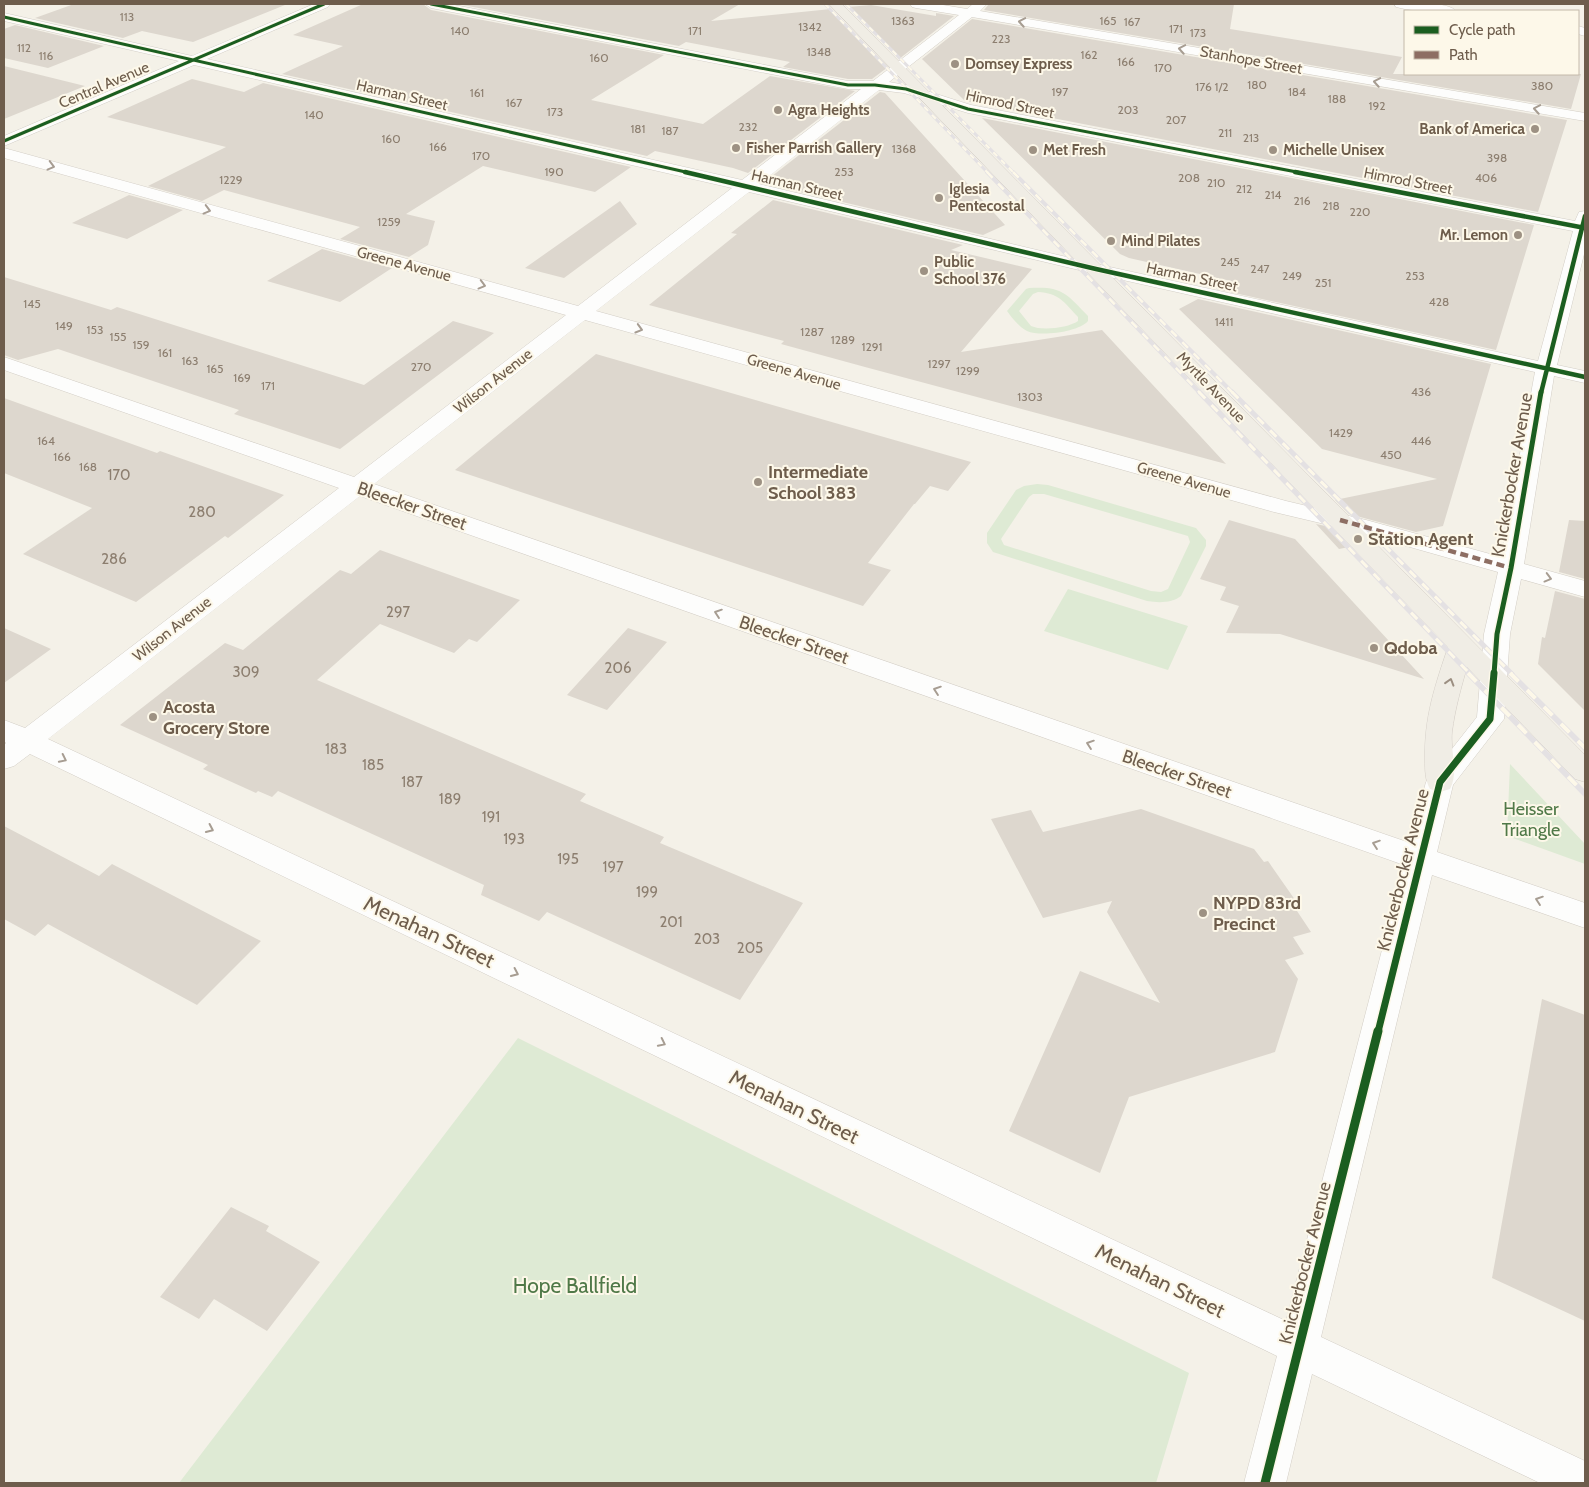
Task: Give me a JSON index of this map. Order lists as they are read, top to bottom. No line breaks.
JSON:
{"streets":{"main road":["Myrtle Avenue"],"street":["Stanhope Street","Central Avenue","Harman Street","Himrod Street","Greene Avenue","Wilson Avenue","Knickerbocker Avenue","Bleecker Street","Menahan Street"]},"crossings":[["Stanhope Street","Wilson Avenue"],["Central Avenue","Harman Street"],["Harman Street","Wilson Avenue"],["Harman Street","Myrtle Avenue"],["Harman Street","Knickerbocker Avenue"],["Himrod Street","Wilson Avenue"],["Himrod Street","Myrtle Avenue"],["Himrod Street","Knickerbocker Avenue"],["Greene Avenue","Wilson Avenue"],["Greene Avenue","Myrtle Avenue"],["Greene Avenue","Knickerbocker Avenue"],["Wilson Avenue","Myrtle Avenue"],["Wilson Avenue","Bleecker Street"],["Wilson Avenue","Menahan Street"],["Myrtle Avenue","Knickerbocker Avenue"],["Knickerbocker Avenue","Bleecker Street"],["Knickerbocker Avenue","Menahan Street"]],"one_way":["Stanhope Street","Greene Avenue","Bleecker Street","Menahan Street"],"parks":["Heisser Triangle","Hope Ballfield"],"places":["Domsey Express","Agra Heights","Bank of America","Fisher Parrish Gallery","Met Fresh","Michelle Unisex","Iglesia Pentecostal","Mr. Lemon","Mind Pilates","Public School 376","Intermediate School 383","Station Agent","Qdoba","Acosta Grocery Store","NYPD 83rd Precinct"],"house_numbers":["113","1363","165","167","1342","171","140","171","173","223","112","1348","162","116","160","166","170","180","380","176 1/2","197","184","161","188","167","192","203","173","140","207","232","181","187","211","213","160","166","1368","170","398","190","253","208","406","1229","210","212","214","216","218","220","1259","245","247","249","253","251","428","145","1411","149","153","1287","155","1289","159","1291","161","163","1297","270","165","1299","169","171","436","1303","1429","164","446","450","166","168","170","280","286","297","206","309","183","185","187","189","191","193","195","197","199","201","203","205"],"legend":["Cycle path","Path"]}
